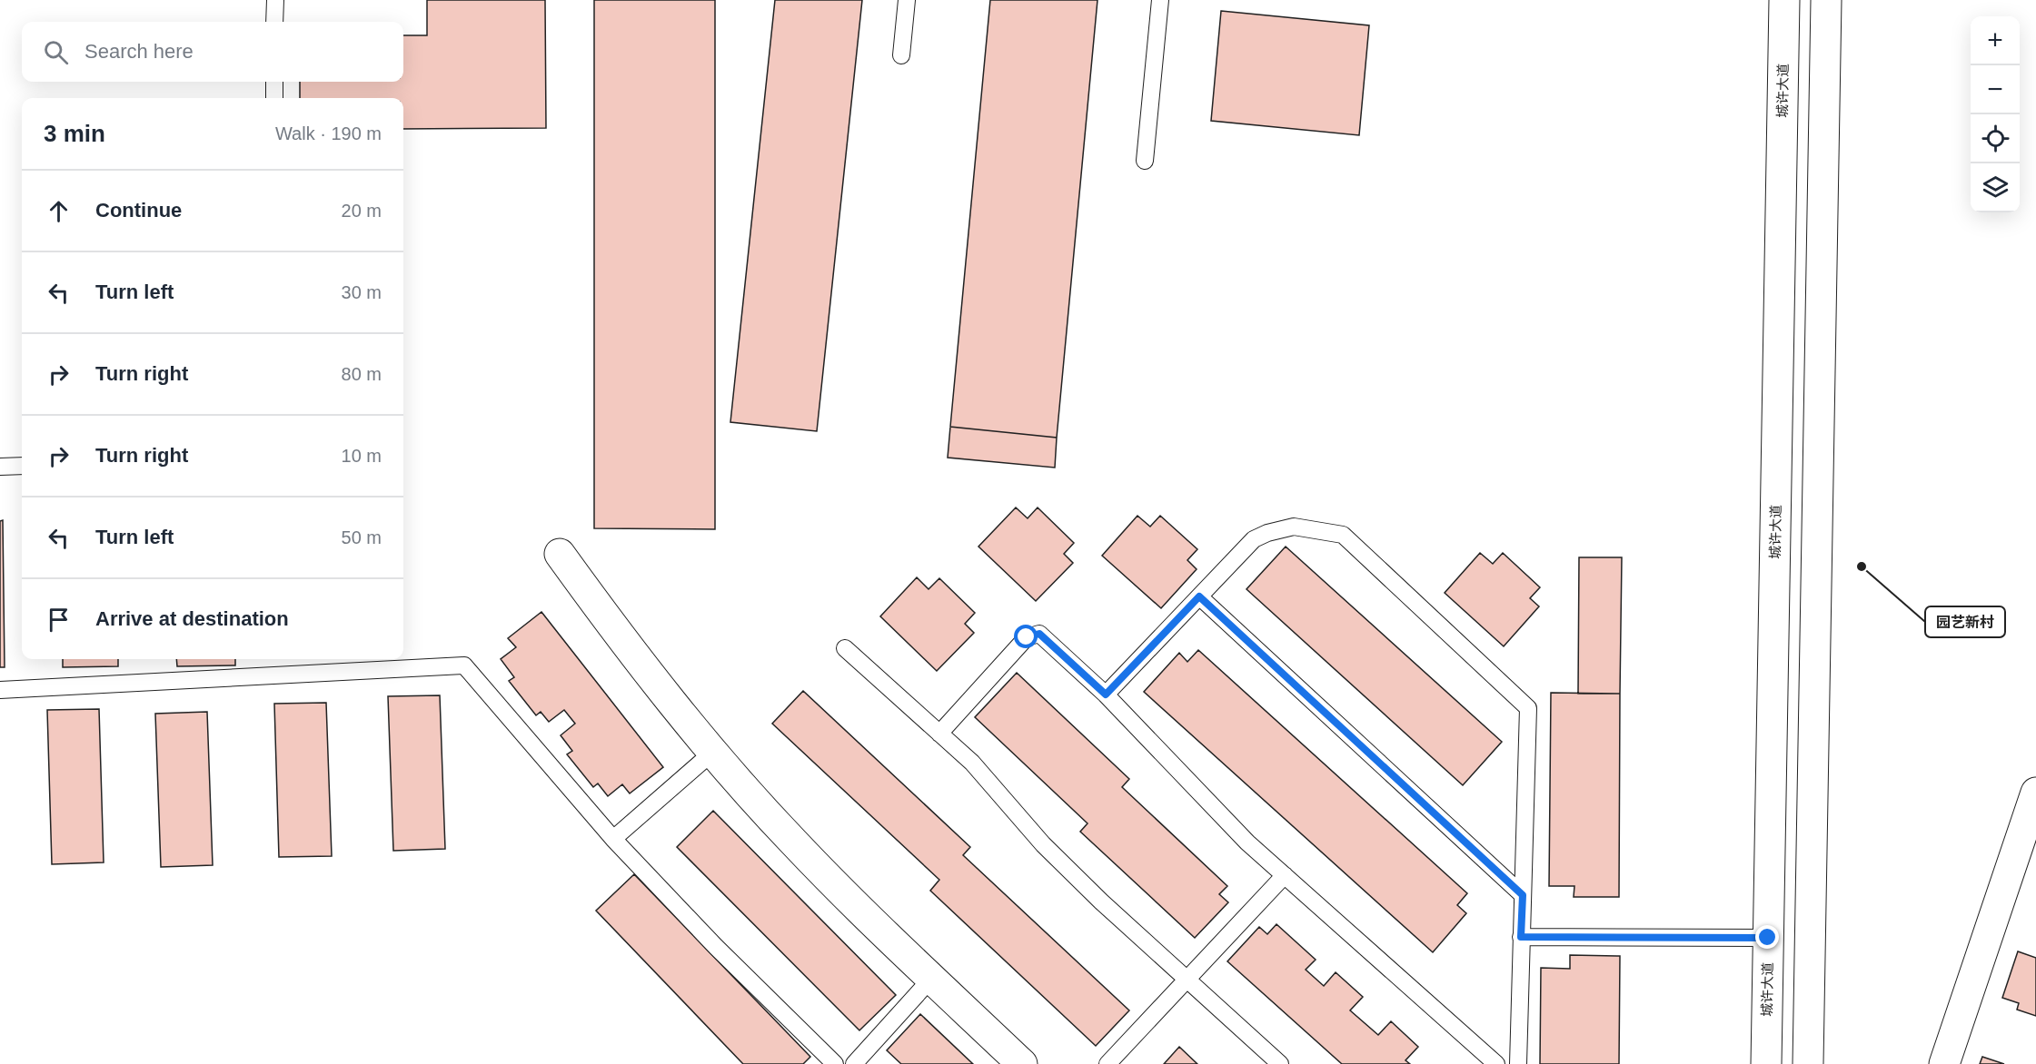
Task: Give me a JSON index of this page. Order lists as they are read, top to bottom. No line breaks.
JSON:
{"streets":{"main road":["城许大道"]},"places":["园艺新村"],"page":{"map_buttons":["+","−"],"search":"Search here","heading":["3 min","Walk · 190 m"],"list":[["Continue","20 m"],["Turn left","30 m"],["Turn right","80 m"],["Turn right","10 m"],["Turn left","50 m"],"Arrive at destination"]}}
